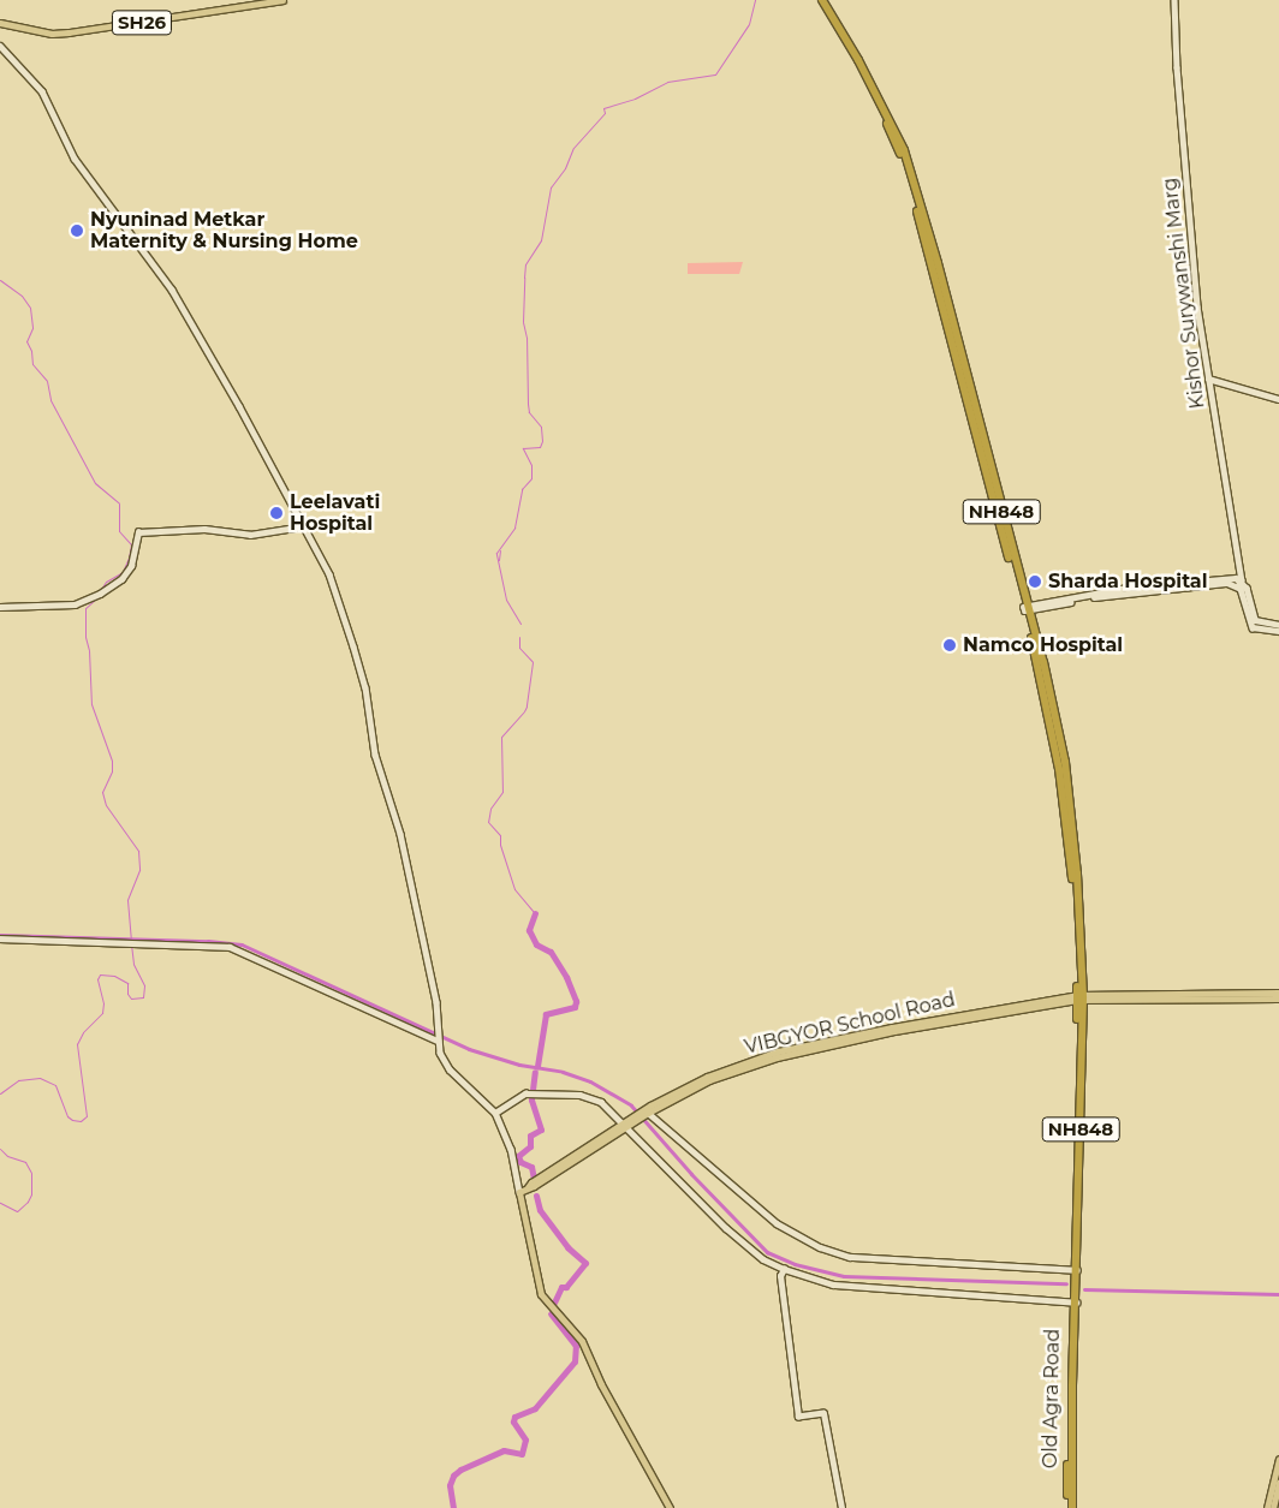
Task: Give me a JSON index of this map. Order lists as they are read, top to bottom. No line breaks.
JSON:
{"streets":{"highway":["NH848","Old Agra Road"],"main road":["SH26","VIBGYOR School Road"],"street":["Kishor Surywanshi Marg"]},"crossings":[["NH848","VIBGYOR School Road"],["NH848","Old Agra Road"]],"places":["Nyuninad Metkar Maternity & Nursing Home","Leelavati Hospital","Sharda Hospital","Namco Hospital"]}
